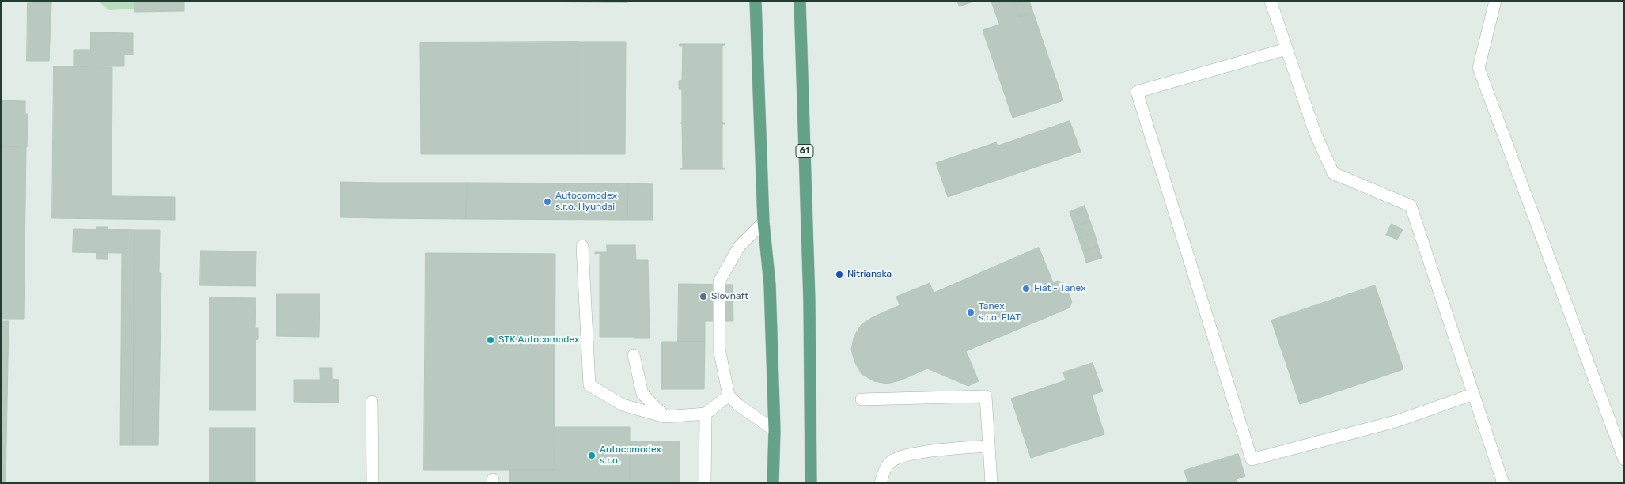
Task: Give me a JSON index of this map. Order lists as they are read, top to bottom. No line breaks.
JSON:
{"streets":{"main road":["61"]},"places":["Autocomodex s.r.o. Hyundai","Nitrianska","Fiat - Tanex","Slovnaft","Tanex s.r.o. FIAT","STK Autocomodex","Autocomodex s.r.o."]}
